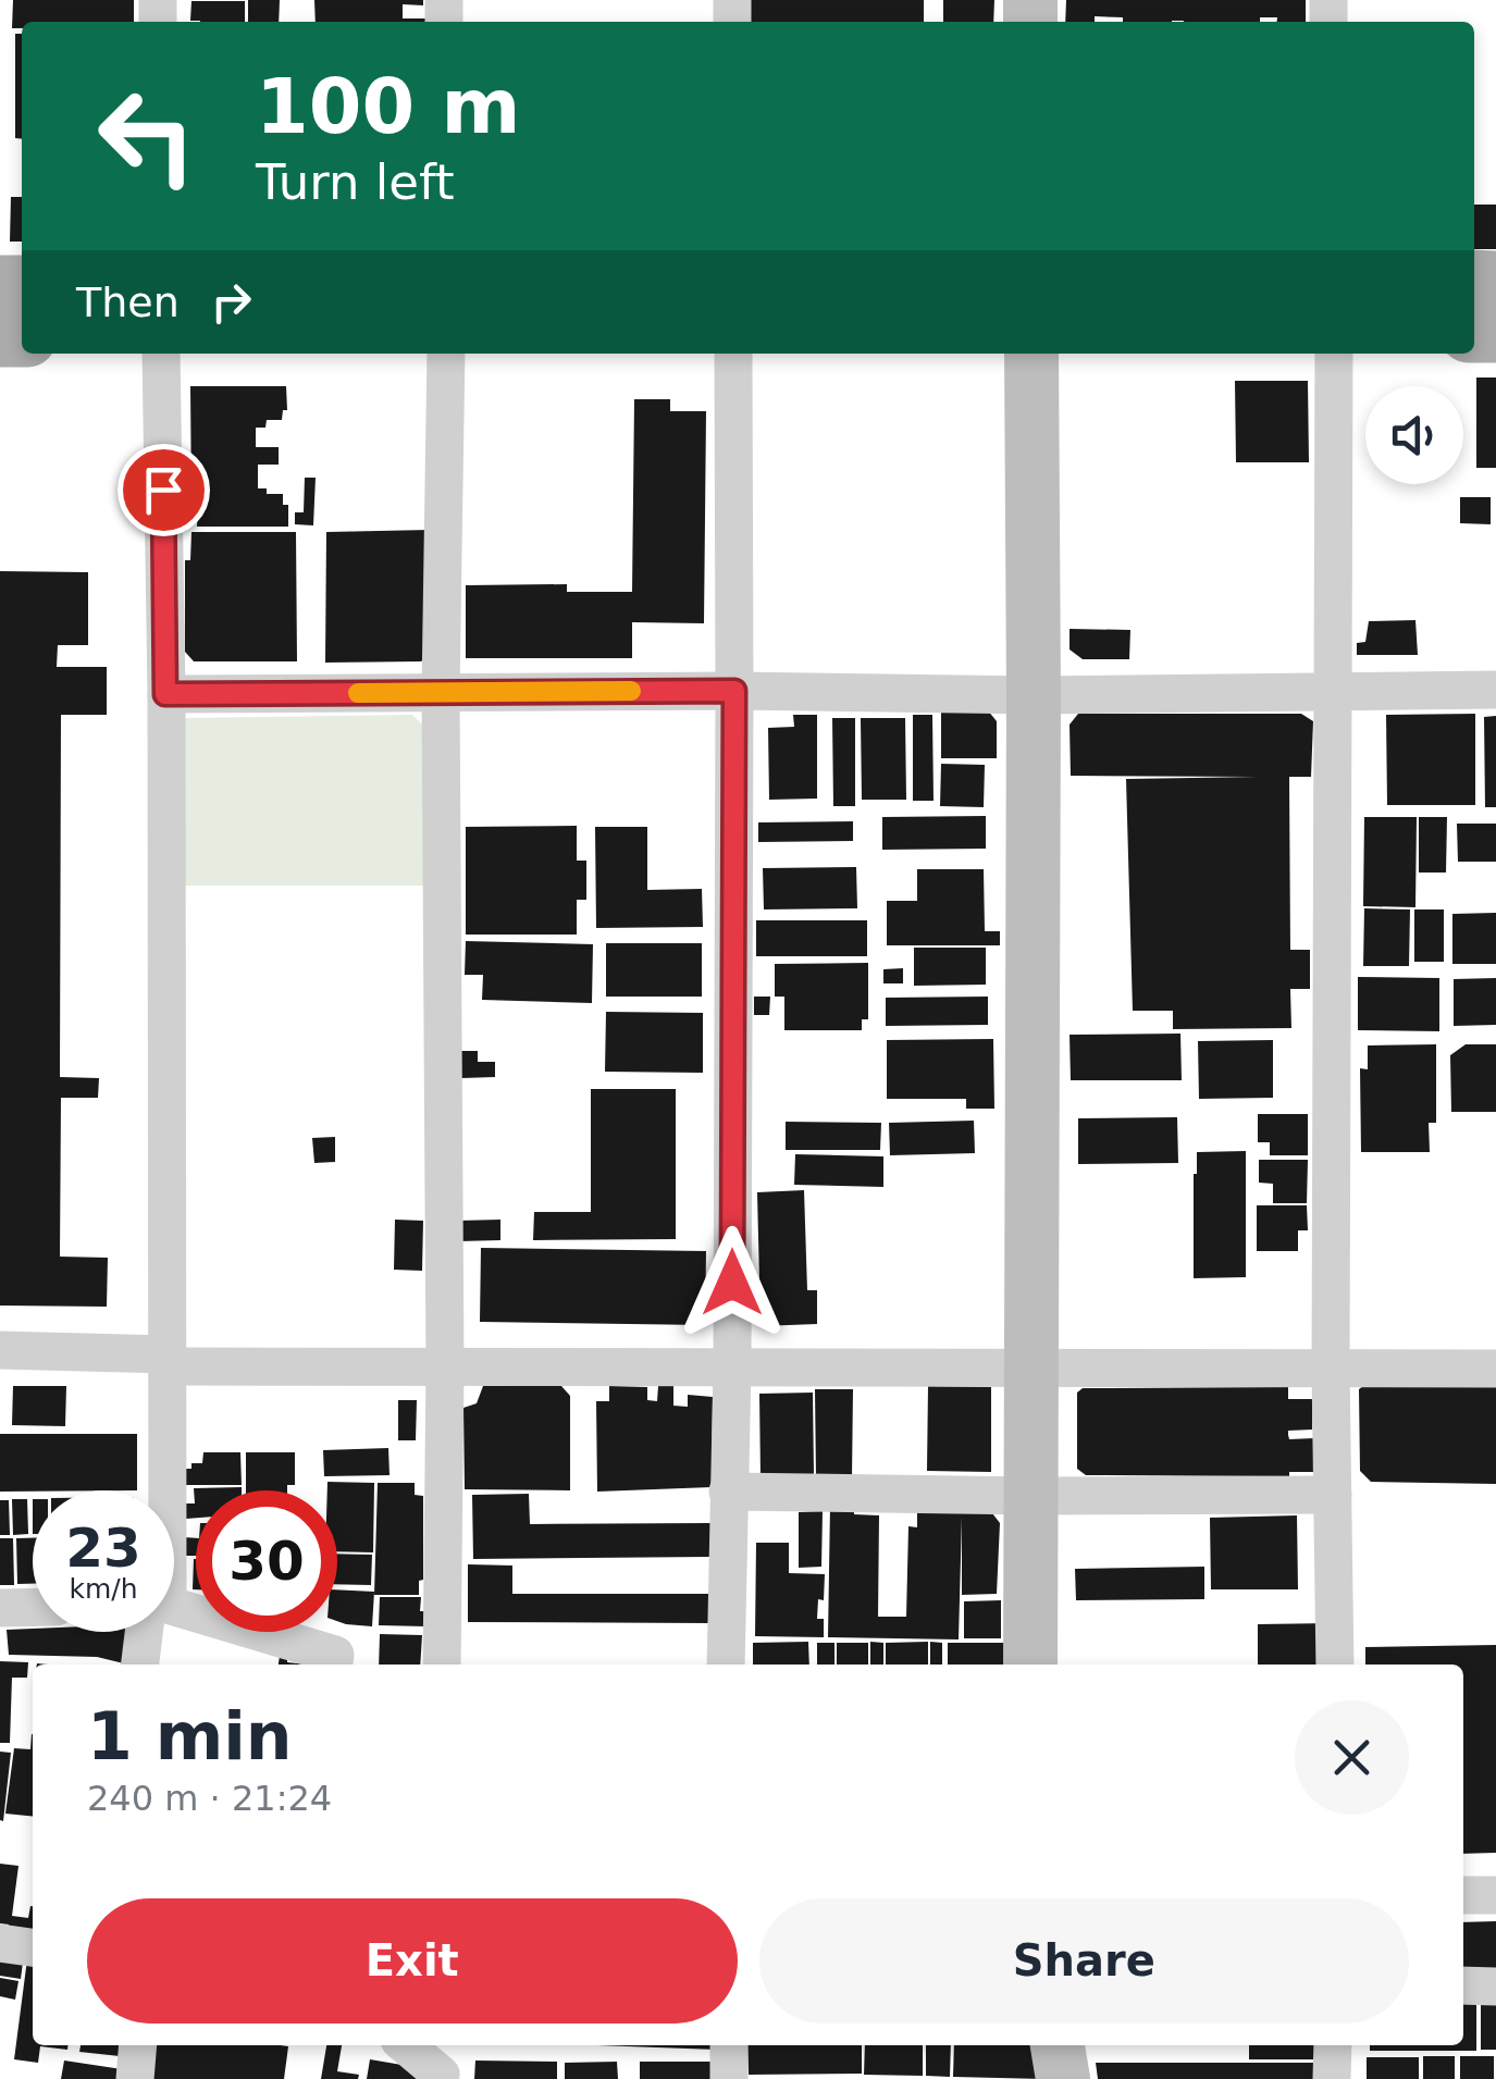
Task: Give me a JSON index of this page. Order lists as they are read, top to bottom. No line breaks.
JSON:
{"page":{"turn":["100 m","Turn left"],"then":"Then","speed":"23 km/h","limit":"30","heading":["1 min","240 m · 21:24"],"buttons":["Exit","Share"]}}
